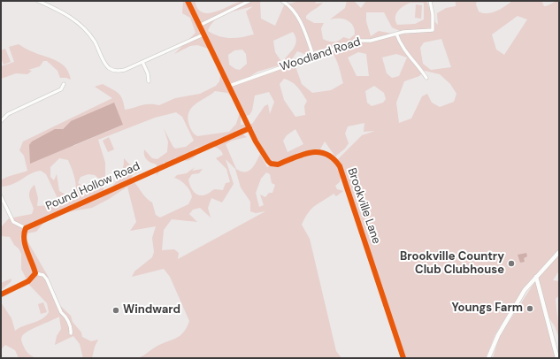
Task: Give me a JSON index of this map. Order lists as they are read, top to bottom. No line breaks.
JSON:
{"streets":{"street":["Woodland Road","Pound Hollow Road","Brookville Lane"]},"crossings":[["Woodland Road","Brookville Lane"],["Pound Hollow Road","Brookville Lane"]],"places":["Brookville Country Club Clubhouse","Youngs Farm","Windward"]}
